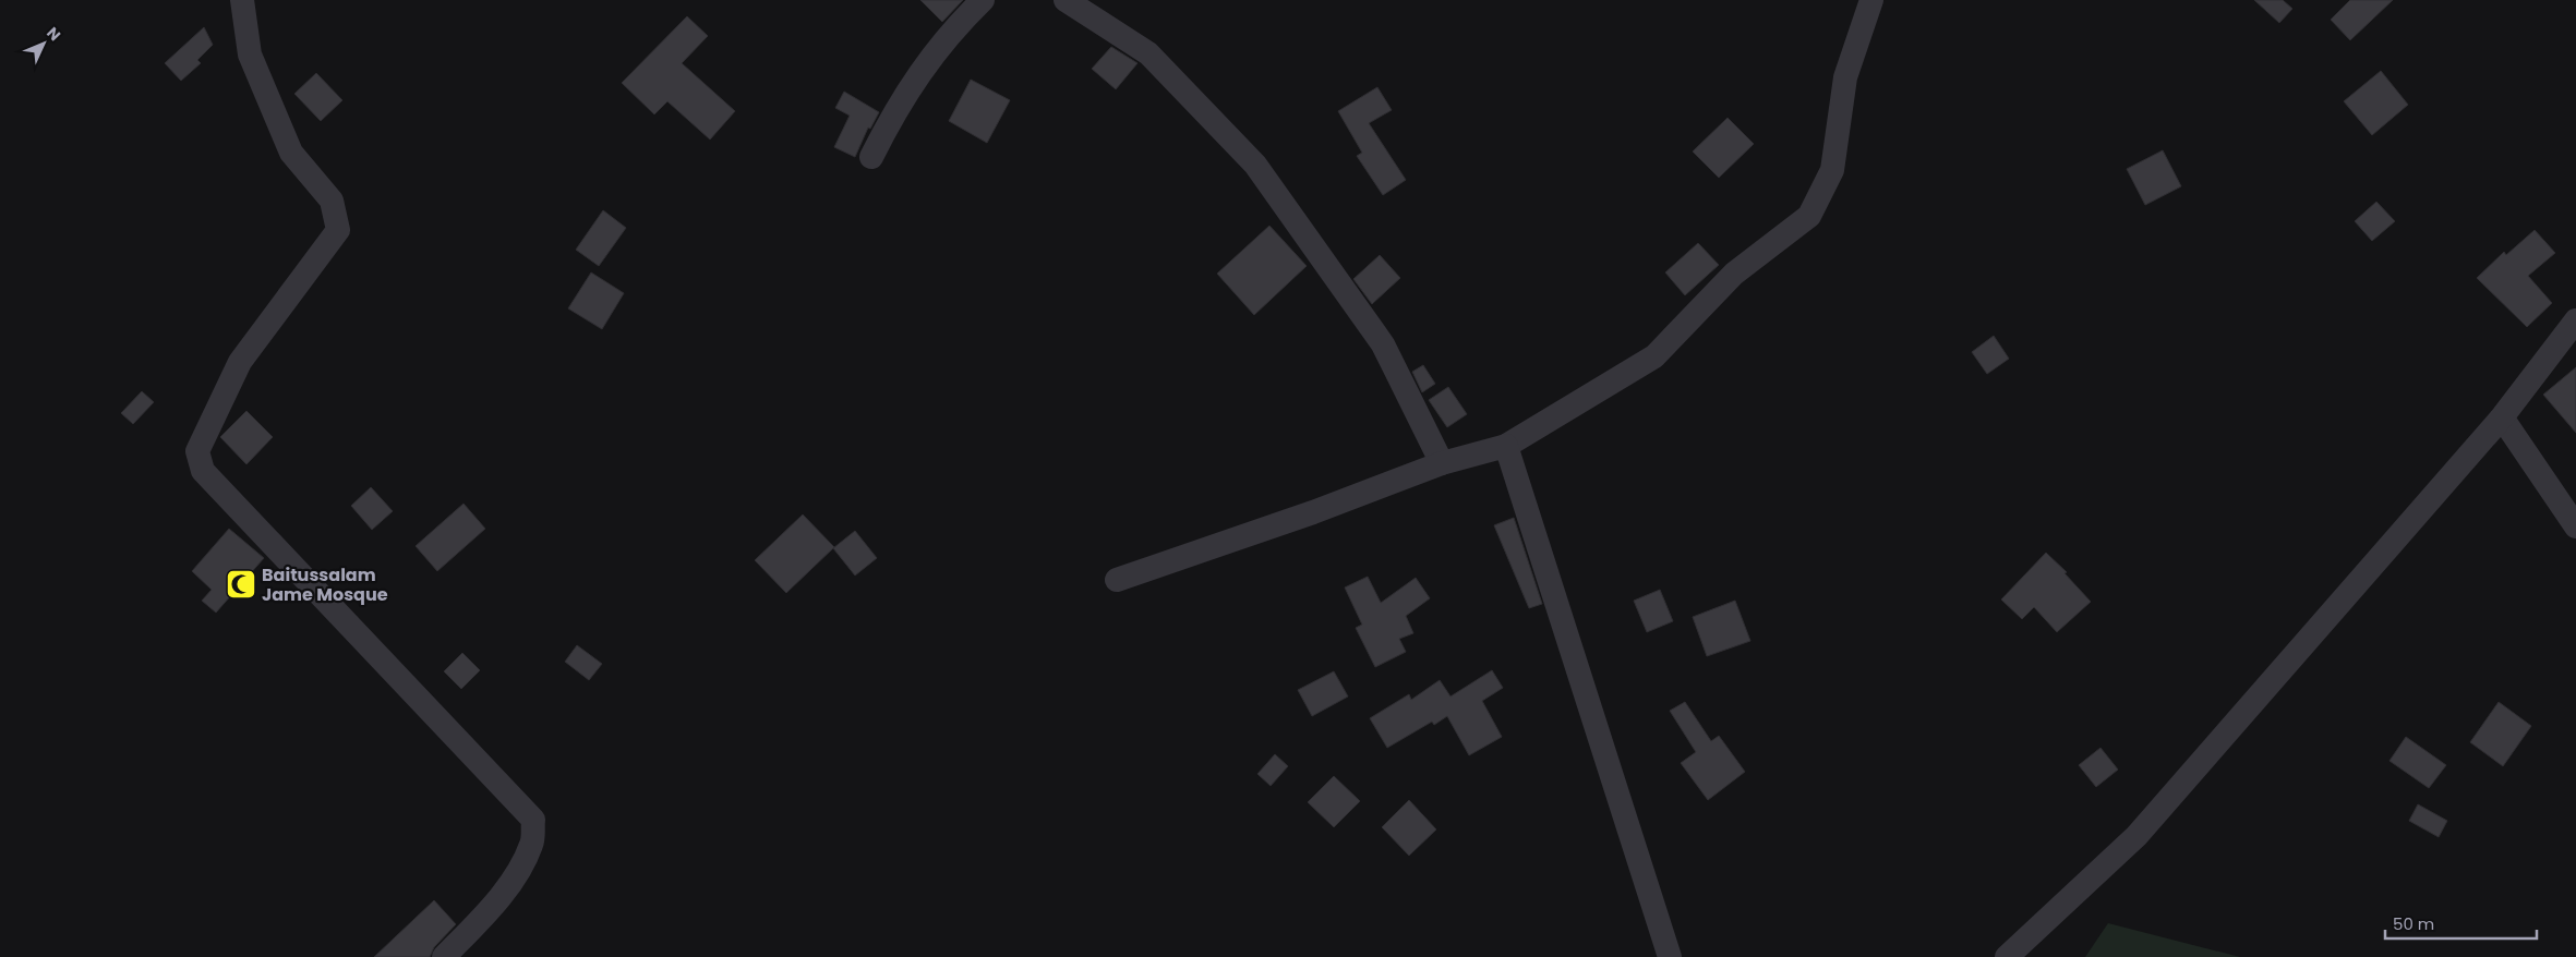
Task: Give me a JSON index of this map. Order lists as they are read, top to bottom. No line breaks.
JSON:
{"places":{"mosque":["Baitussalam Jame Mosque"]},"scale_bar":"50 m","north":"top right"}
